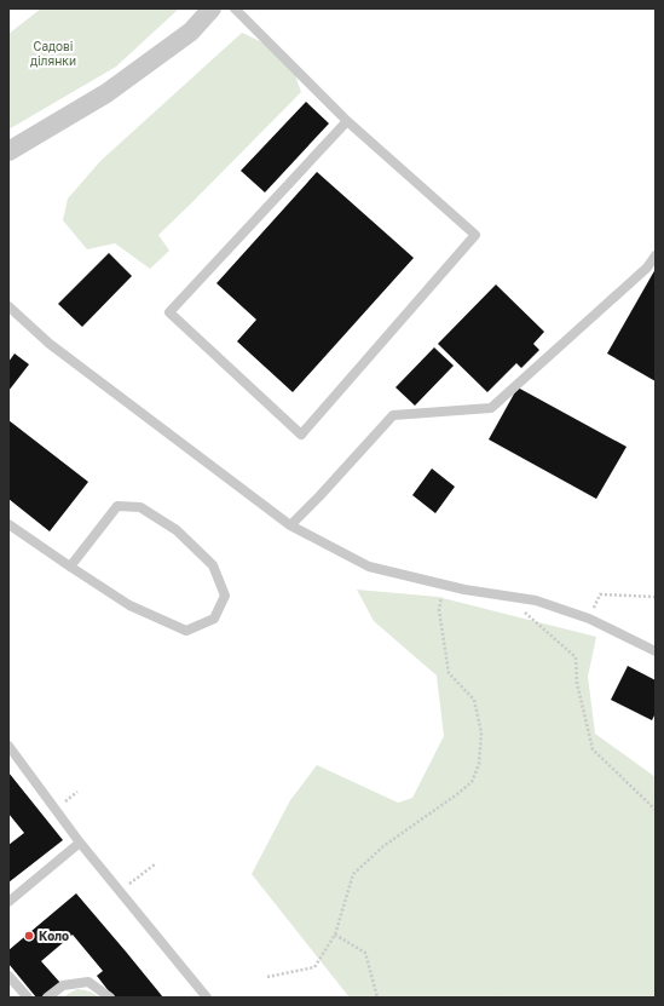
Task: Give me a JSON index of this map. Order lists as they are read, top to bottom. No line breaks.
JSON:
{"parks":["Садові ділянки"],"places":["Коло"]}
